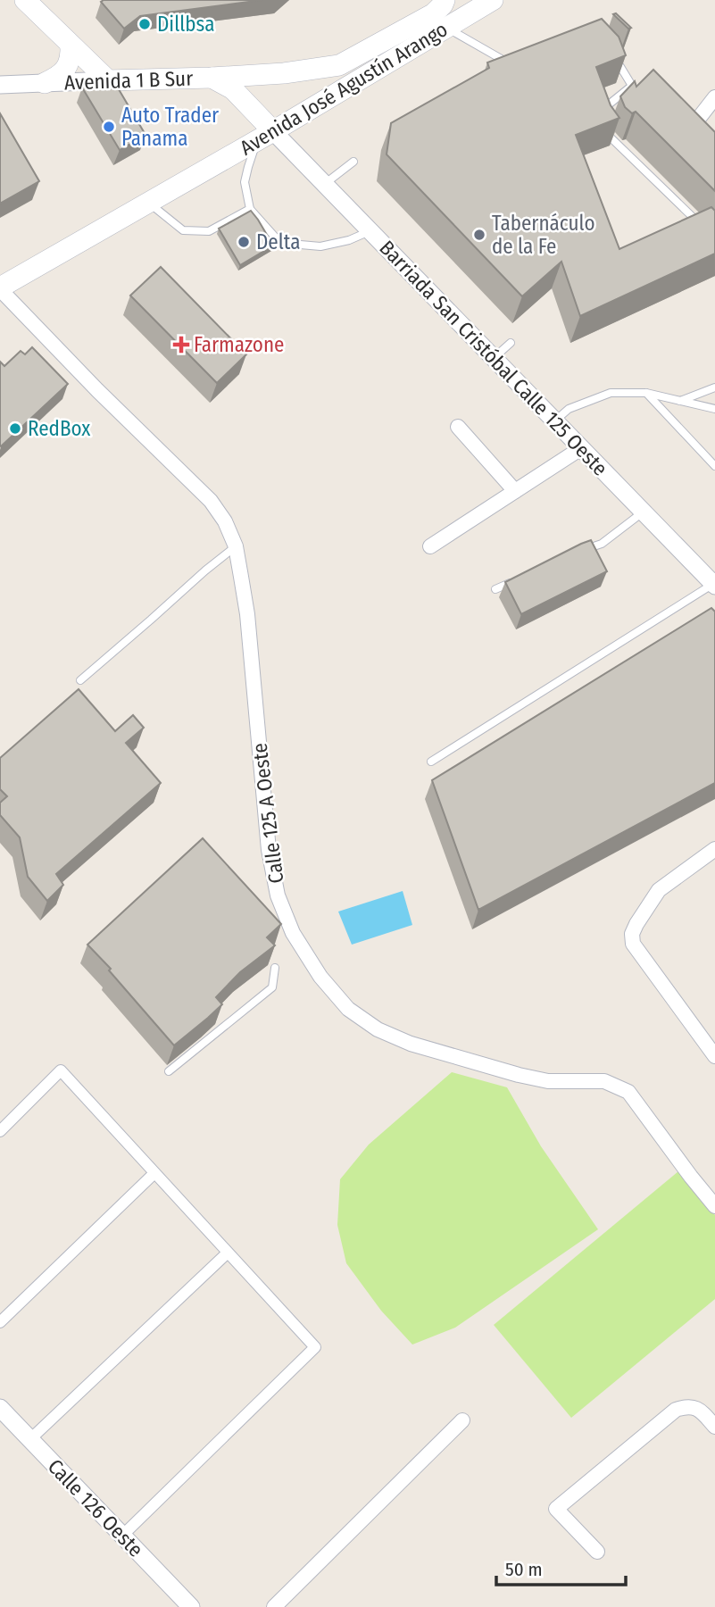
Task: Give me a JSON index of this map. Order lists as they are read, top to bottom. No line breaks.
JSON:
{"streets":{"main road":["Avenida 1 B Sur","Avenida José Agustín Arango"],"street":["Barriada San Cristóbal Calle 125 Oeste","Calle 125 A Oeste","Calle 126 Oeste"]},"crossings":[["Avenida 1 B Sur","Avenida José Agustín Arango"],["Avenida 1 B Sur","Barriada San Cristóbal Calle 125 Oeste"],["Avenida José Agustín Arango","Barriada San Cristóbal Calle 125 Oeste"],["Avenida José Agustín Arango","Calle 125 A Oeste"]],"places":{"other":["Dillbsa","Auto Trader Panama","Tabernáculo de la Fe","Delta","RedBox"],"health":["Farmazone"]},"scale_bar":"50 m"}
